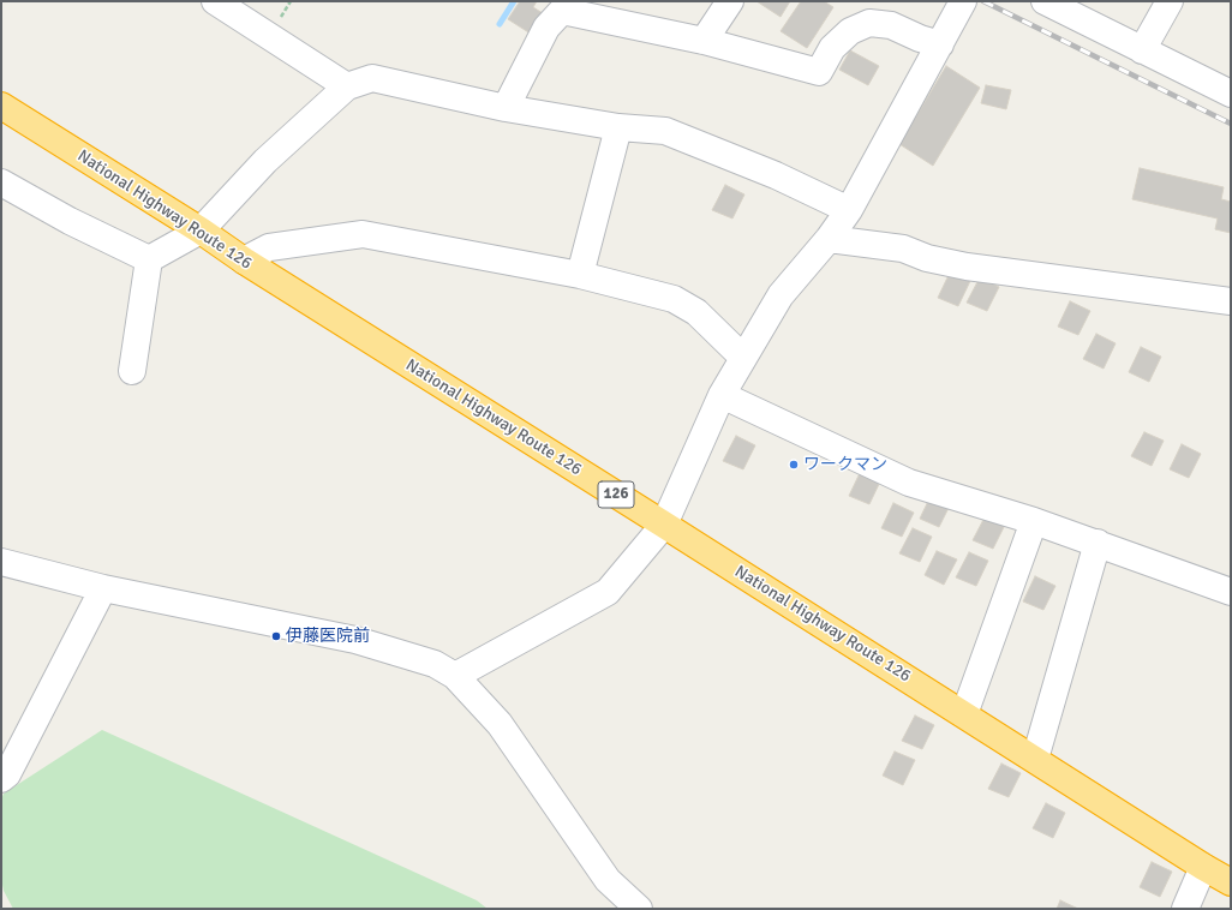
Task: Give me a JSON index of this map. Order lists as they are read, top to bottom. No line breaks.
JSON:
{"streets":{"highway":["National Highway Route 126","126"]},"places":["ワークマン","伊藤医院前"]}
